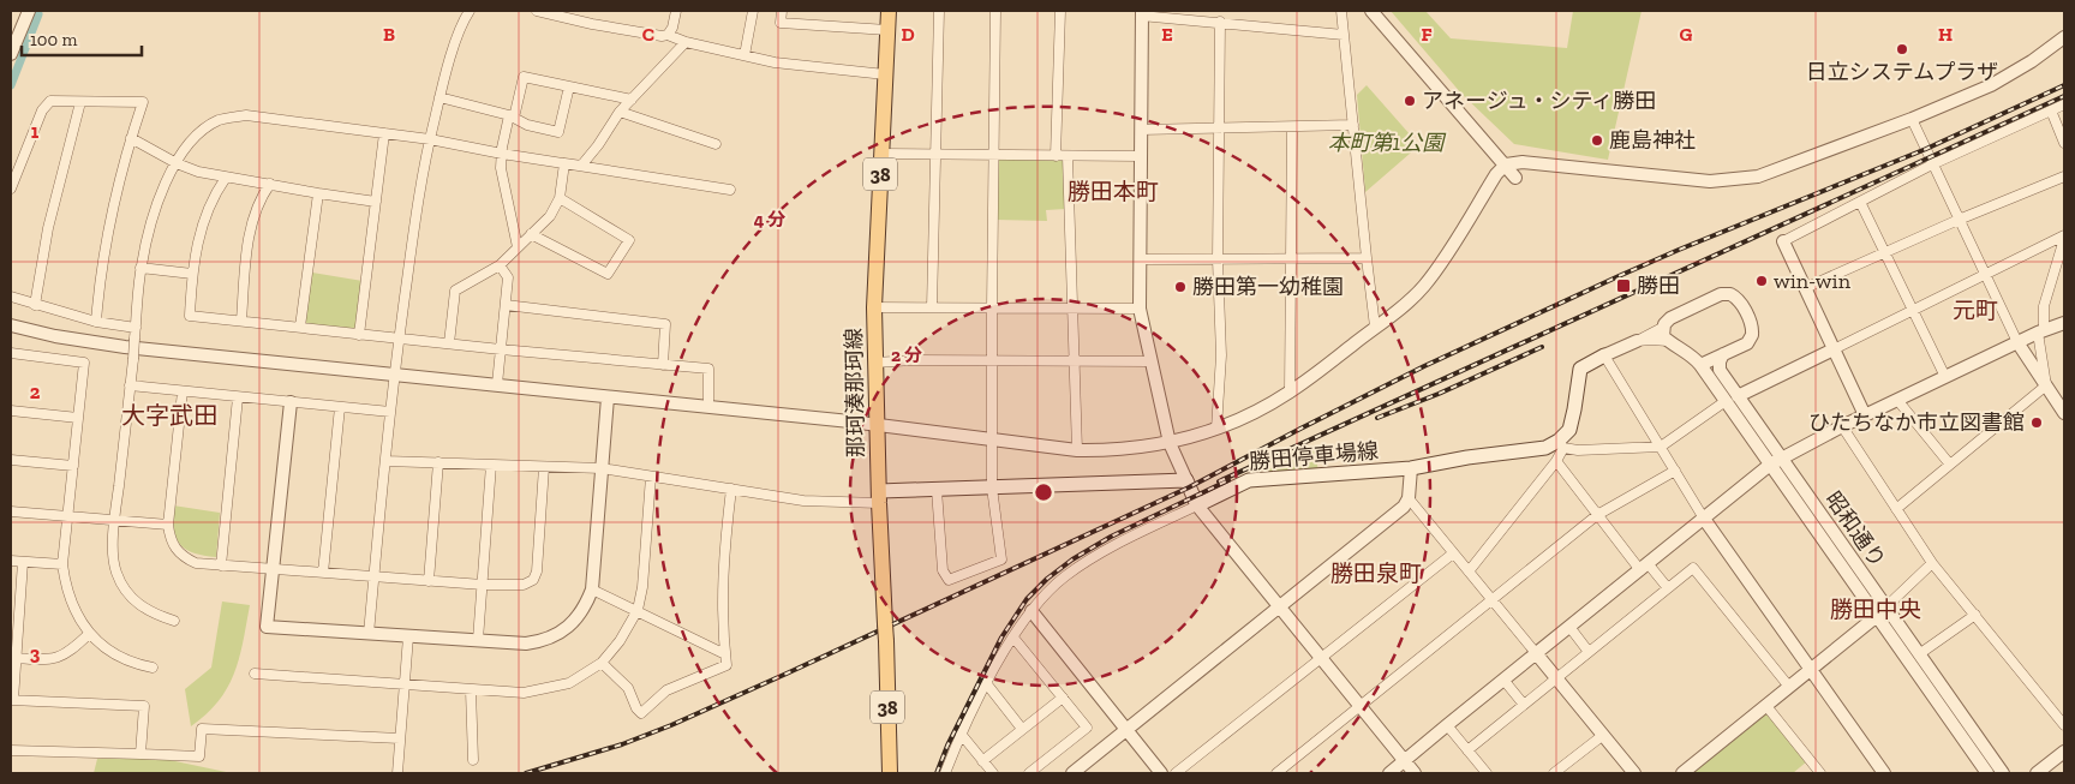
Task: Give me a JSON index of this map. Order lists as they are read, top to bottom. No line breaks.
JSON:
{"streets":{"main road":["38","那珂湊那珂線","勝田停車場線"],"street":["昭和通り"]},"districts":["勝田本町","元町","大字武田","勝田泉町","勝田中央"],"parks":["本町第1公園"],"places":{"other":["日立システムプラザ","アネージュ・シティ勝田","鹿島神社","win-win","勝田第一幼稚園","ひたちなか市立図書館"],"transit":["勝田"]},"scale_bar":"100 m","grid":{"columns":["B","C","D","E","F","G","H"],"rows":["1","2","3"]},"rings":["4 分","2 分"]}
